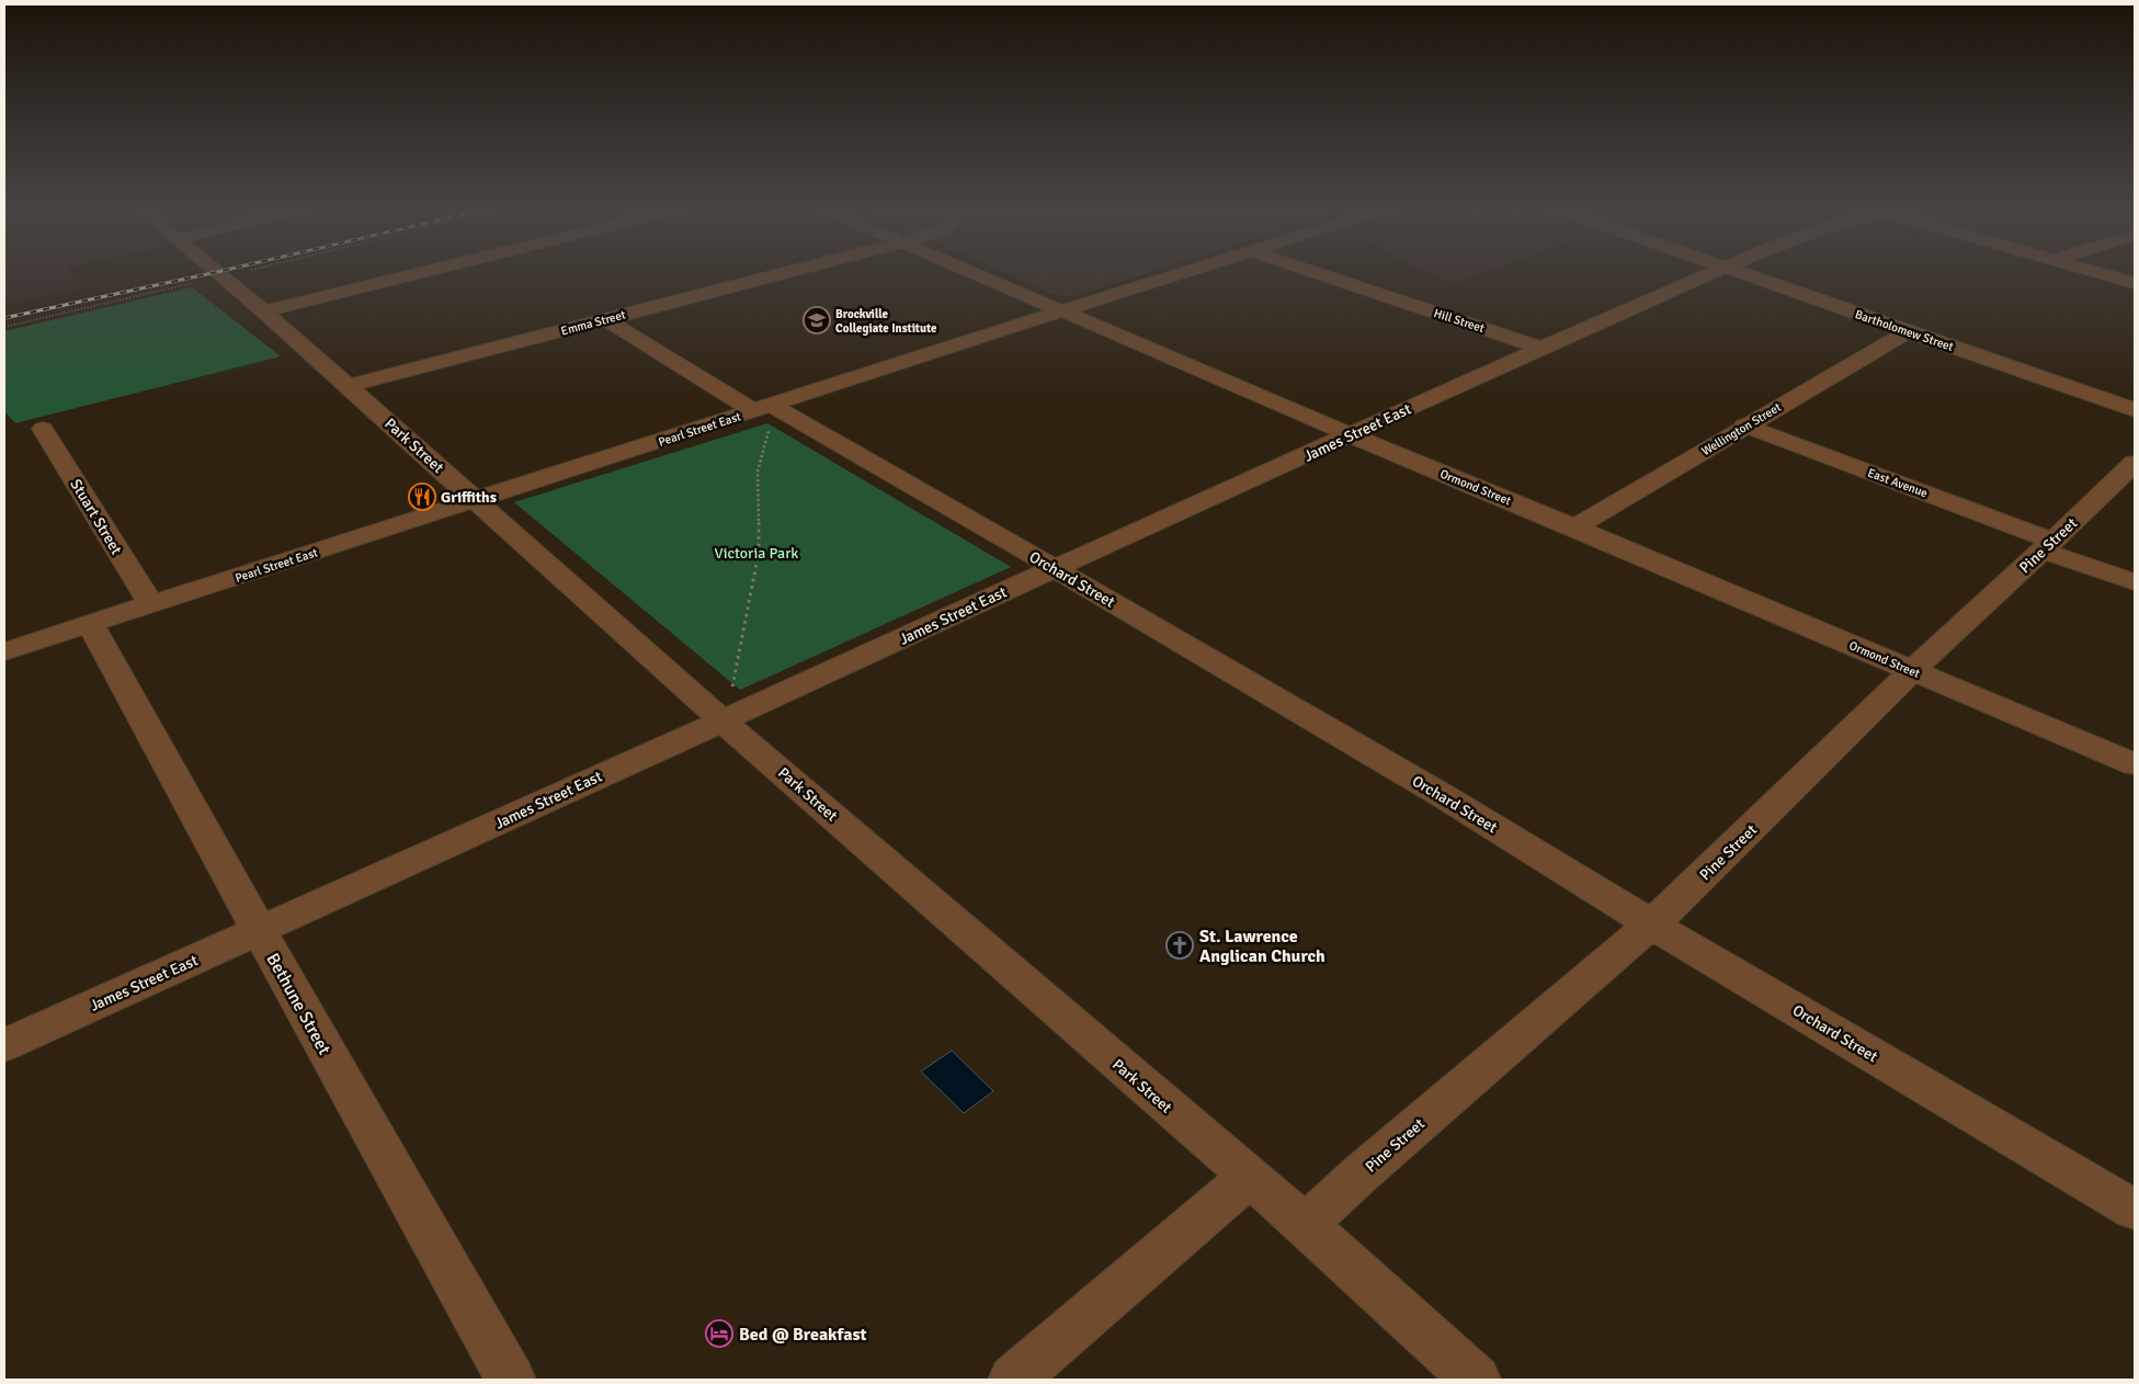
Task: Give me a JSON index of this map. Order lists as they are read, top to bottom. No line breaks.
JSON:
{"streets":{"street":["Hill Street","Emma Street","Bartholomew Street","Pearl Street East","Wellington Street","James Street East","Park Street","East Avenue","Ormond Street","Stuart Street","Pine Street","Orchard Street","Bethune Street"]},"crossings":[["Hill Street","James Street East"],["Emma Street","Park Street"],["Emma Street","Orchard Street"],["Bartholomew Street","Wellington Street"],["Pearl Street East","Park Street"],["Pearl Street East","Ormond Street"],["Pearl Street East","Stuart Street"],["Pearl Street East","Orchard Street"],["Pearl Street East","Bethune Street"],["Wellington Street","East Avenue"],["Wellington Street","Ormond Street"],["James Street East","Park Street"],["James Street East","Ormond Street"],["James Street East","Orchard Street"],["James Street East","Bethune Street"],["Park Street","Pine Street"],["East Avenue","Pine Street"],["Ormond Street","Pine Street"],["Pine Street","Orchard Street"]],"parks":["Victoria Park"],"places":{"school or university":["Brockville Collegiate Institute"],"restaurant":["Griffiths"],"church":["St. Lawrence Anglican Church"],"hotel":["Bed @ Breakfast"]}}
